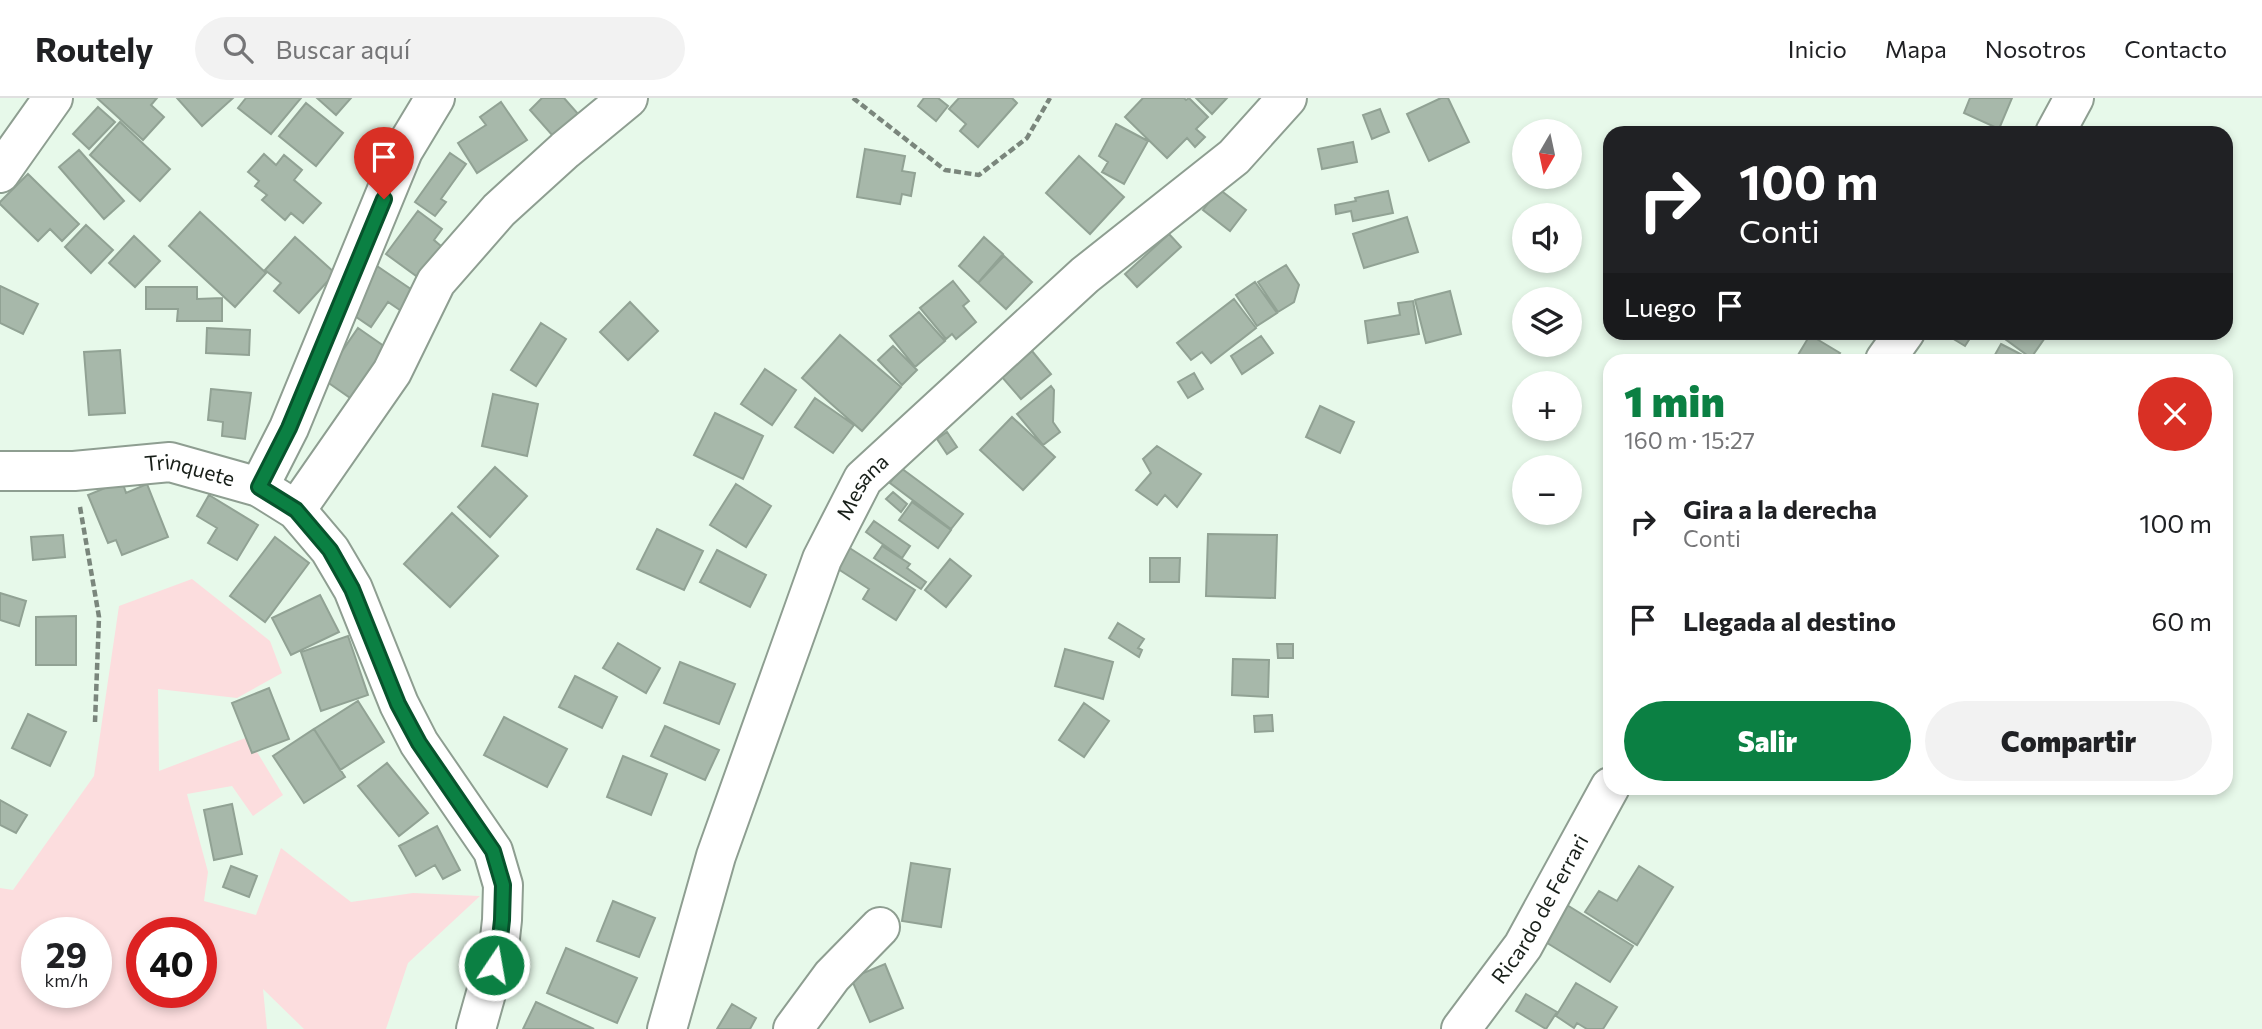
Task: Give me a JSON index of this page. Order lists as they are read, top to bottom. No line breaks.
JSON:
{"streets":{"street":["Trinquete","Mesana","Ricardo de Ferrari"]},"north":"bottom","page":{"header":"Routely","search":"Buscar aquí","nav":["Inicio","Mapa","Nosotros","Contacto"],"map_buttons":["+","−"],"turn":["100 m","Conti"],"then":"Luego","heading":["1 min","160 m · 15:27"],"list":[{"name":"Gira a la derecha","note":"Conti","value":"100 m"},{"name":"Llegada al destino","value":"60 m"}],"buttons":["Salir","Compartir"],"speed":"29 km/h","limit":"40"}}
